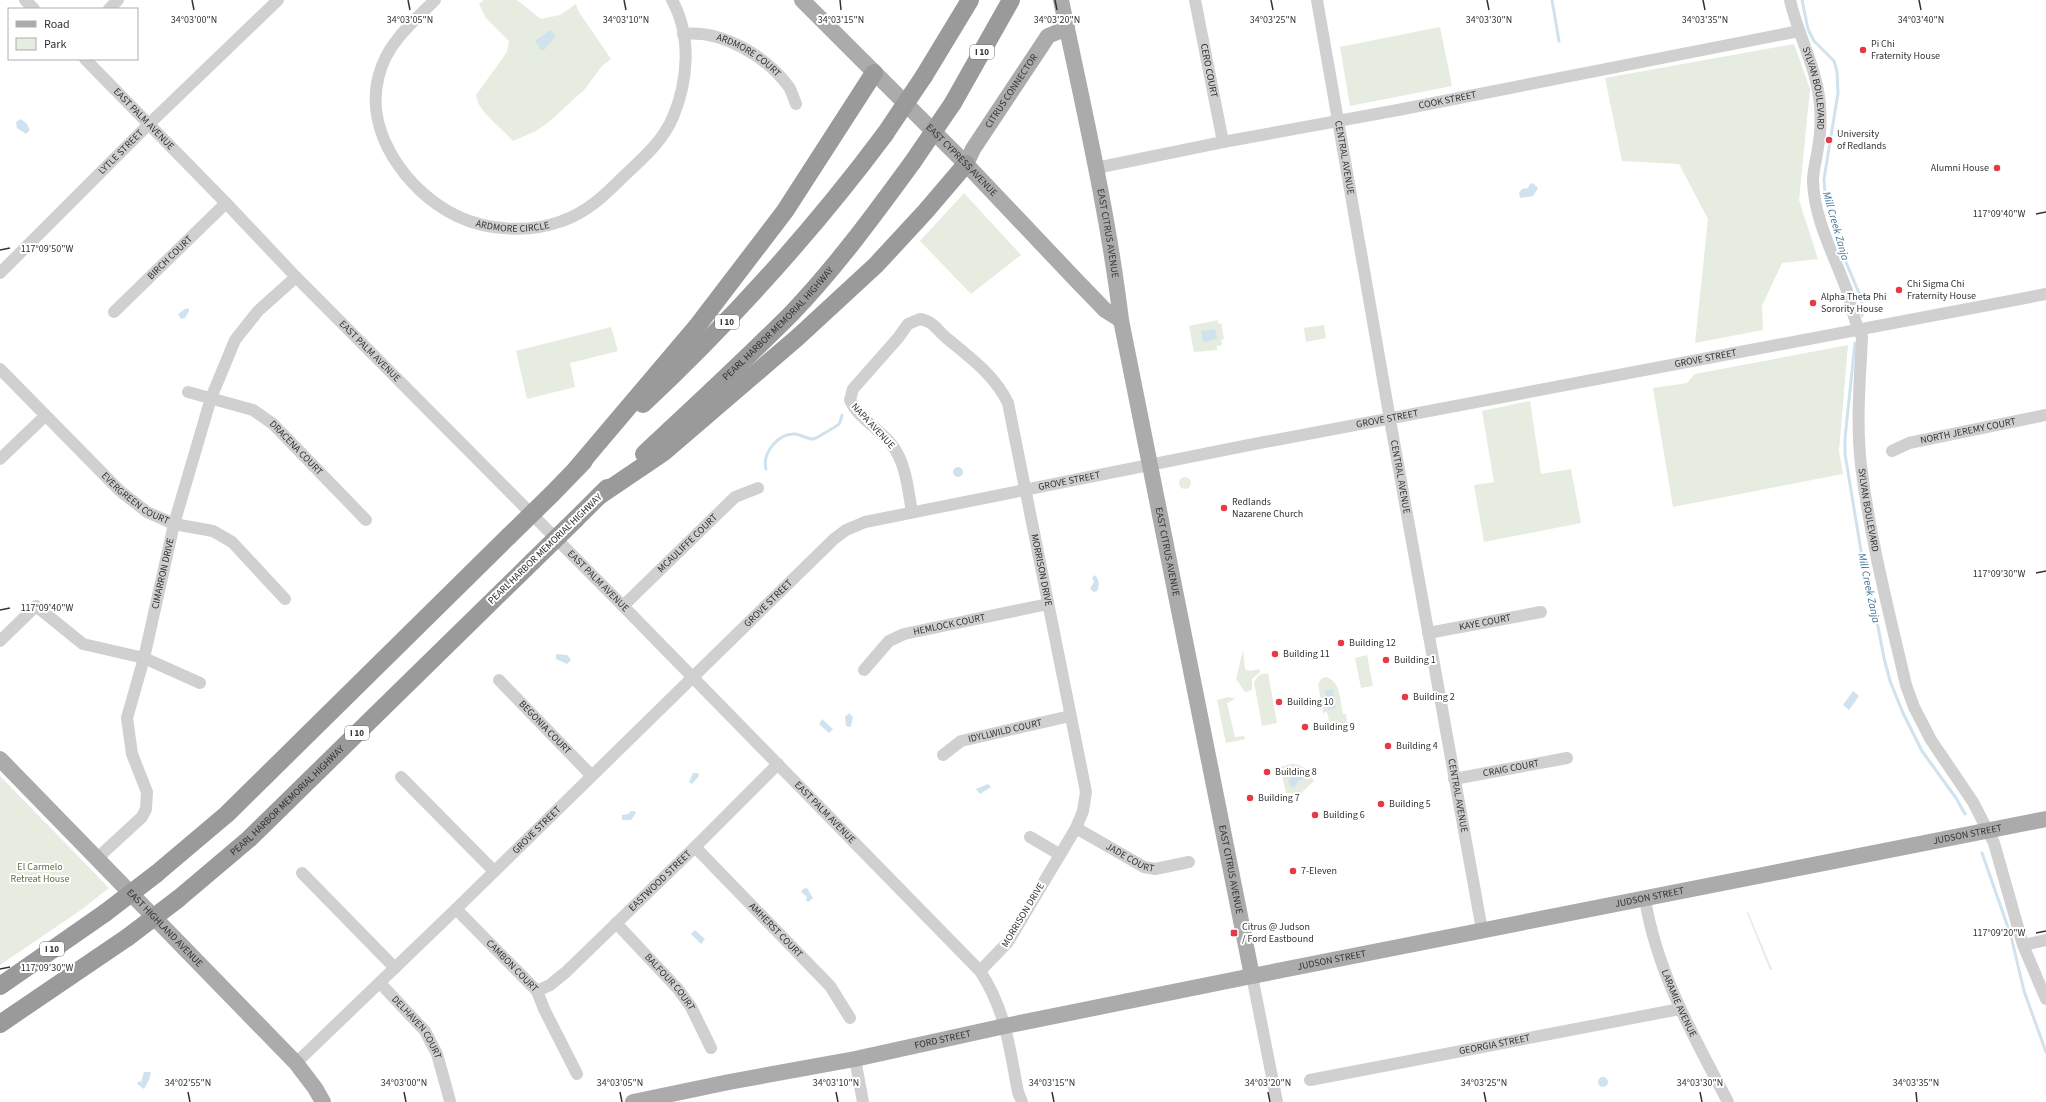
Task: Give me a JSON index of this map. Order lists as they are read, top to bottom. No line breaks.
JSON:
{"streets":{"highway":["I 10","PEARL HARBOR MEMORIAL HIGHWAY"],"main road":["CITRUS CONNECTOR","EAST CYPRESS AVENUE","EAST CITRUS AVENUE","JUDSON STREET","EAST HIGHLAND AVENUE","FORD STREET"],"street":["ARDMORE COURT","CERO COURT","SYLVAN BOULEVARD","COOK STREET","EAST PALM AVENUE","LYTLE STREET","CENTRAL AVENUE","ARDMORE CIRCLE","BIRCH COURT","GROVE STREET","NAPA AVENUE","NORTH JEREMY COURT","DRACENA COURT","EVERGREEN COURT","MCAULIFFE COURT","MORRISON DRIVE","CIMARRON DRIVE","KAYE COURT","HEMLOCK COURT","BEGONIA COURT","IDYLLWILD COURT","CRAIG COURT","JADE COURT","EASTWOOD STREET","AMHERST COURT","CAMBON COURT","BALFOUR COURT","LARAMIE AVENUE","DELHAVEN COURT","GEORGIA STREET"]},"crossings":[["ARDMORE COURT","ARDMORE CIRCLE"],["CERO COURT","COOK STREET"],["SYLVAN BOULEVARD","COOK STREET"],["SYLVAN BOULEVARD","GROVE STREET"],["SYLVAN BOULEVARD","JUDSON STREET"],["CITRUS CONNECTOR","EAST CYPRESS AVENUE"],["CITRUS CONNECTOR","EAST CITRUS AVENUE"],["COOK STREET","CENTRAL AVENUE"],["COOK STREET","EAST CITRUS AVENUE"],["EAST PALM AVENUE","LYTLE STREET"],["EAST PALM AVENUE","BIRCH COURT"],["EAST PALM AVENUE","GROVE STREET"],["EAST PALM AVENUE","MCAULIFFE COURT"],["EAST PALM AVENUE","MORRISON DRIVE"],["EAST PALM AVENUE","CIMARRON DRIVE"],["EAST PALM AVENUE","EASTWOOD STREET"],["EAST PALM AVENUE","FORD STREET"],["CENTRAL AVENUE","GROVE STREET"],["CENTRAL AVENUE","KAYE COURT"],["CENTRAL AVENUE","CRAIG COURT"],["CENTRAL AVENUE","JUDSON STREET"],["EAST CYPRESS AVENUE","EAST CITRUS AVENUE"],["EAST CITRUS AVENUE","GROVE STREET"],["EAST CITRUS AVENUE","JUDSON STREET"],["EAST CITRUS AVENUE","FORD STREET"],["GROVE STREET","NAPA AVENUE"],["GROVE STREET","MORRISON DRIVE"],["GROVE STREET","BEGONIA COURT"],["GROVE STREET","EAST HIGHLAND AVENUE"],["GROVE STREET","CAMBON COURT"],["GROVE STREET","DELHAVEN COURT"],["NAPA AVENUE","MORRISON DRIVE"],["DRACENA COURT","CIMARRON DRIVE"],["EVERGREEN COURT","CIMARRON DRIVE"],["MORRISON DRIVE","HEMLOCK COURT"],["MORRISON DRIVE","IDYLLWILD COURT"],["MORRISON DRIVE","JADE COURT"],["CIMARRON DRIVE","EAST HIGHLAND AVENUE"],["JUDSON STREET","LARAMIE AVENUE"],["JUDSON STREET","FORD STREET"],["EASTWOOD STREET","AMHERST COURT"],["EASTWOOD STREET","CAMBON COURT"],["EASTWOOD STREET","BALFOUR COURT"],["LARAMIE AVENUE","GEORGIA STREET"]],"water":["Mill Creek Zanja"],"parks":["El Carmelo Retreat House"],"places":{"other":["Pi Chi Fraternity House","University of Redlands","Alumni House","Chi Sigma Chi Fraternity House","Alpha Theta Phi Sorority House","Redlands Nazarene Church","Building 12","Building 11","Building 1","Building 2","Building 10","Building 9","Building 4","Building 8","Building 7","Building 5","Building 6","7-Eleven"],"transit":["Citrus @ Judson / Ford Eastbound"]},"legend":["Road","Park"],"coordinates":["34°03'00\"N","34°03'05\"N","34°03'10\"N","34°03'15\"N","34°03'20\"N","34°03'25\"N","34°03'30\"N","34°03'35\"N","34°03'40\"N","117°09'40\"W","117°09'50\"W","117°09'30\"W","117°09'20\"W","34°02'55\"N"]}
